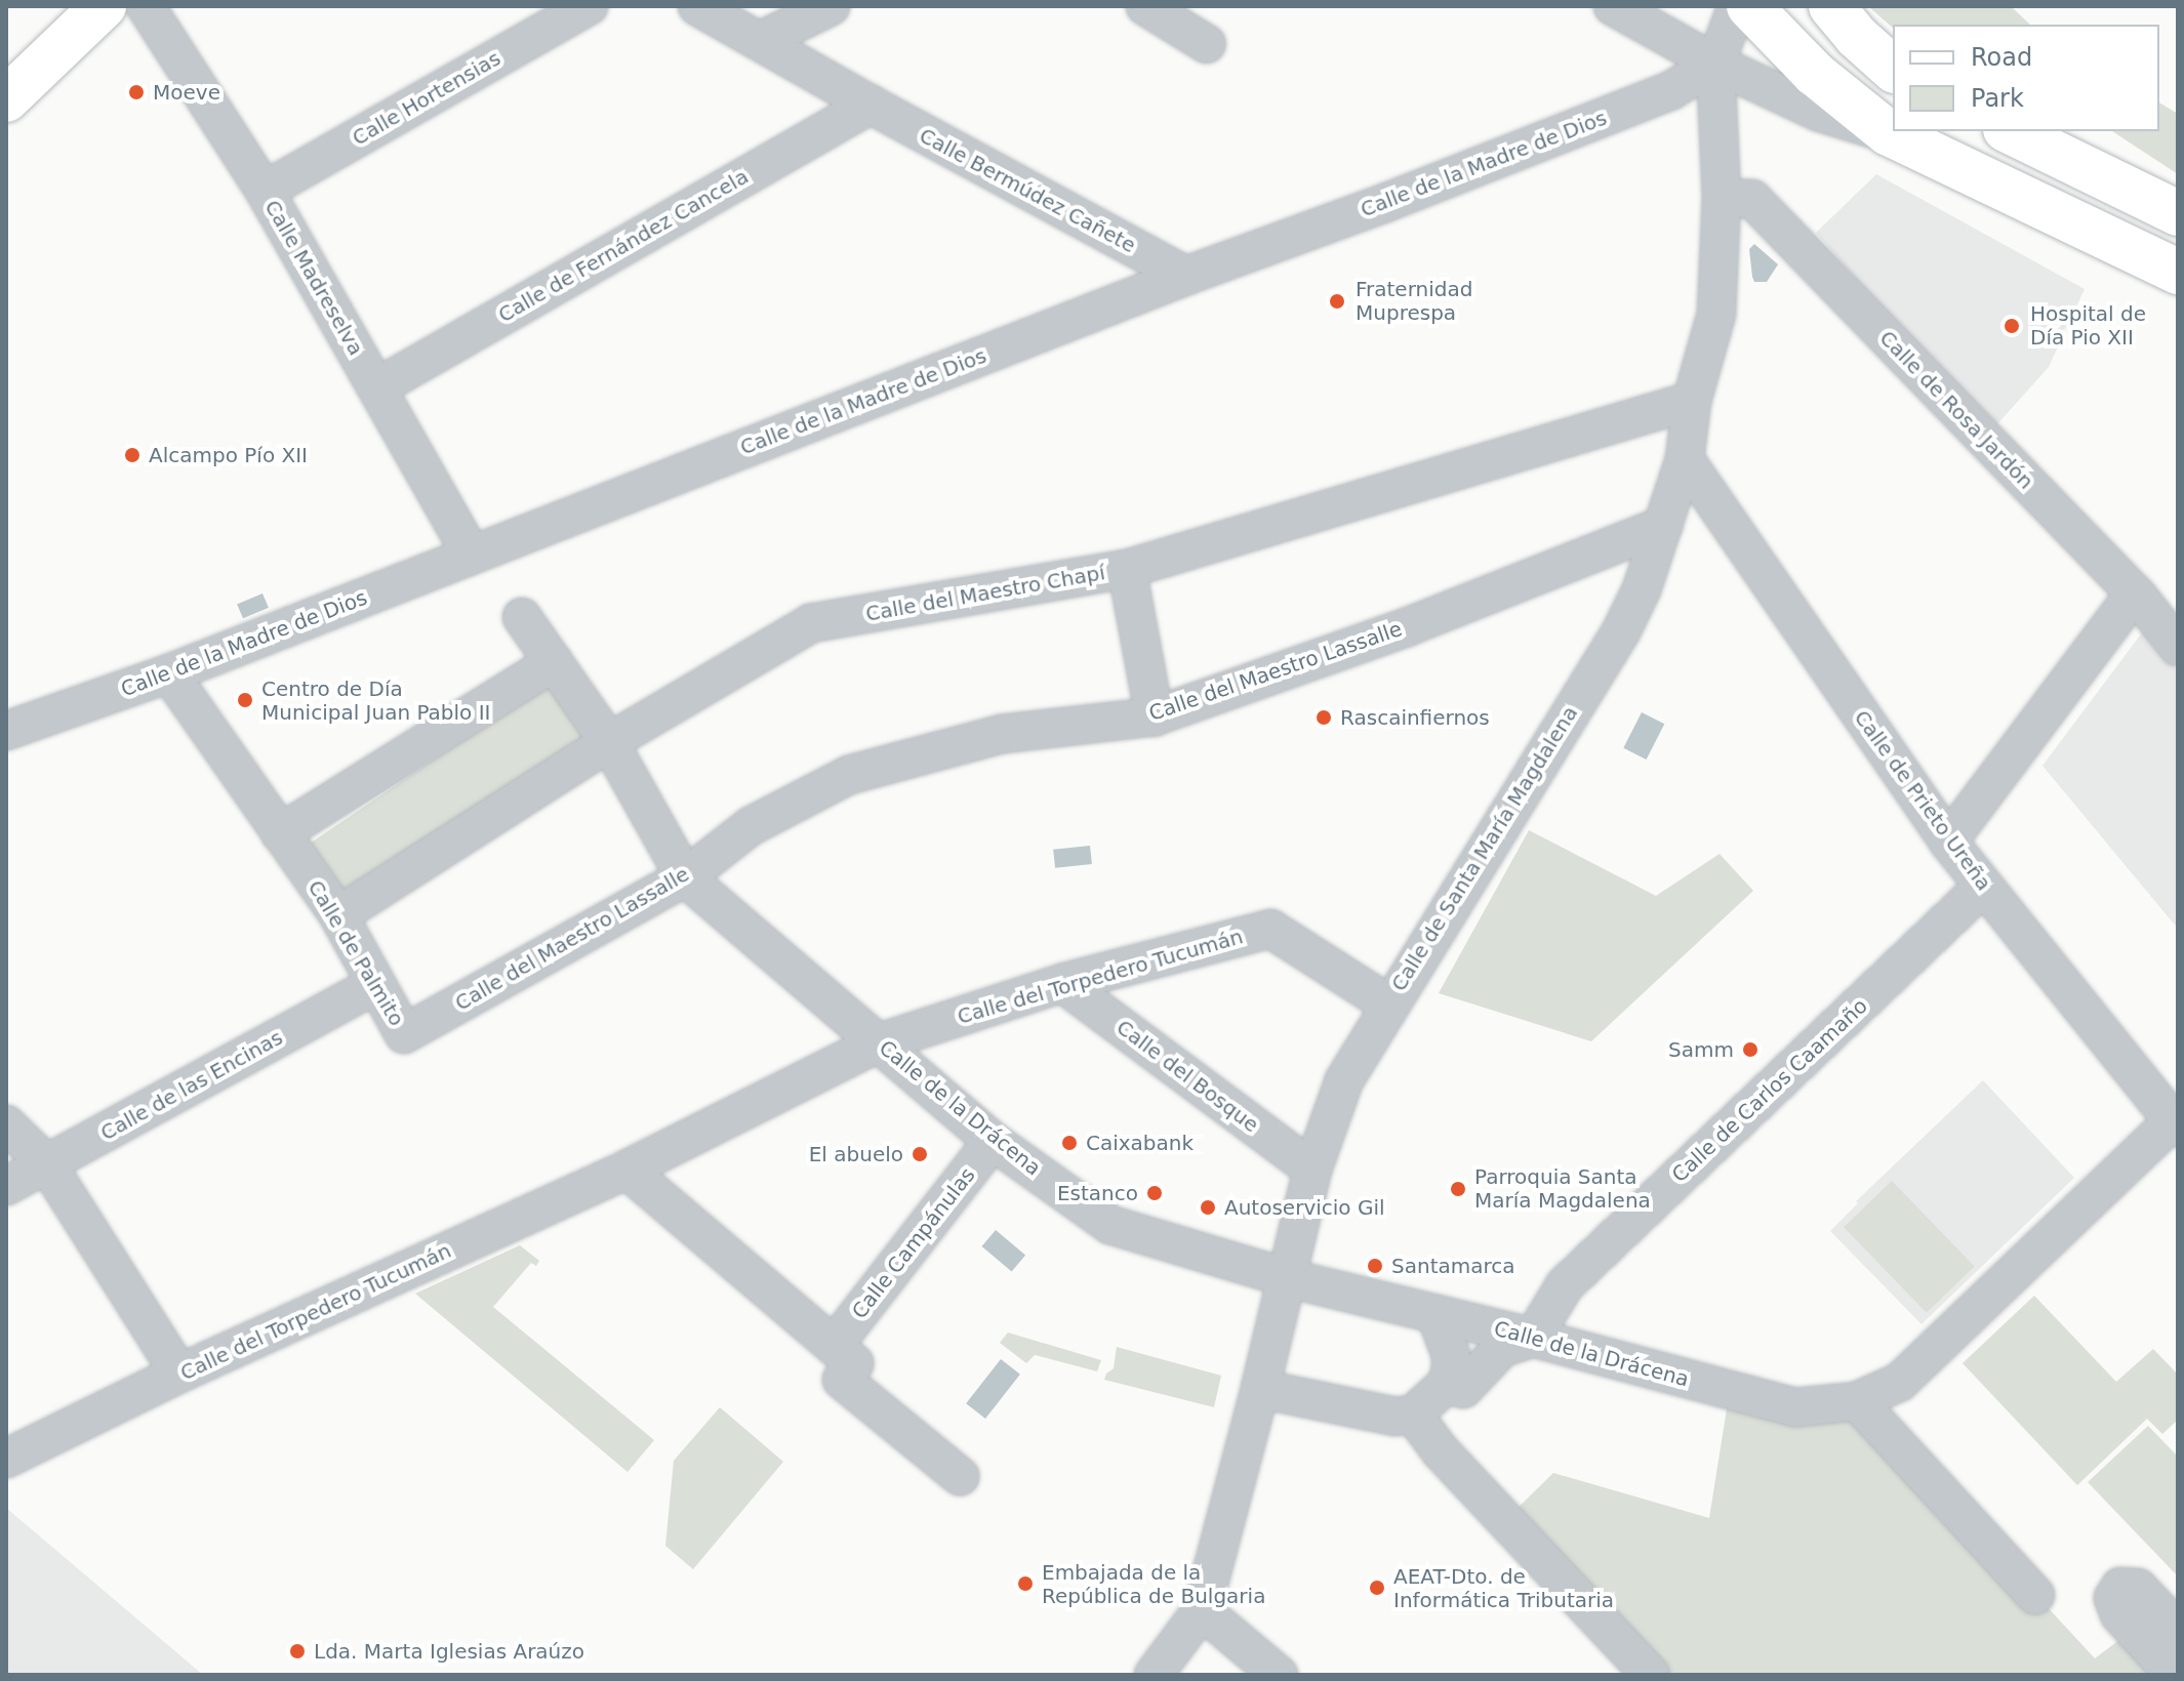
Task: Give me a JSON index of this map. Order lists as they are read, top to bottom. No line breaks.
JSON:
{"streets":{"street":["Calle Hortensias","Calle de la Madre de Dios","Calle Bermúdez Cañete","Calle de Fernández Cancela","Calle Madreselva","Calle de Rosa Jardón","Calle del Maestro Chapí","Calle del Maestro Lassalle","Calle de Prieto Ureña","Calle de Santa María Magdalena","Calle de Palmito","Calle del Torpedero Tucumán","Calle del Bosque","Calle de las Encinas","Calle de Carlos Caamaño","Calle de la Drácena","Calle Campánulas"]},"crossings":[["Calle Hortensias","Calle Madreselva"],["Calle de la Madre de Dios","Calle Bermúdez Cañete"],["Calle de la Madre de Dios","Calle Madreselva"],["Calle de la Madre de Dios","Calle de Santa María Magdalena"],["Calle de la Madre de Dios","Calle de Palmito"],["Calle Bermúdez Cañete","Calle de Fernández Cancela"],["Calle de Fernández Cancela","Calle Madreselva"],["Calle de Rosa Jardón","Calle de Santa María Magdalena"],["Calle del Maestro Chapí","Calle de Santa María Magdalena"],["Calle del Maestro Chapí","Calle de Palmito"],["Calle del Maestro Chapí","Calle de la Drácena"],["Calle del Maestro Lassalle","Calle de Santa María Magdalena"],["Calle del Maestro Lassalle","Calle de Palmito"],["Calle del Maestro Lassalle","Calle de la Drácena"],["Calle de Prieto Ureña","Calle de Santa María Magdalena"],["Calle de Prieto Ureña","Calle de Carlos Caamaño"],["Calle de Prieto Ureña","Calle de la Drácena"],["Calle de Santa María Magdalena","Calle del Torpedero Tucumán"],["Calle de Santa María Magdalena","Calle del Bosque"],["Calle de Santa María Magdalena","Calle de la Drácena"],["Calle de Palmito","Calle de las Encinas"],["Calle del Torpedero Tucumán","Calle del Bosque"],["Calle del Torpedero Tucumán","Calle de la Drácena"],["Calle de Carlos Caamaño","Calle de la Drácena"],["Calle de la Drácena","Calle Campánulas"]],"places":["Moeve","Fraternidad Muprespa","Hospital de Día Pio XII","Alcampo Pío XII","Centro de Día Municipal Juan Pablo II","Rascainfiernos","Samm","Caixabank","El abuelo","Parroquia Santa María Magdalena","Estanco","Autoservicio Gil","Santamarca","Embajada de la República de Bulgaria","AEAT-Dto. de Informática Tributaria","Lda. Marta Iglesias Araúzo"],"legend":["Road","Park"]}
